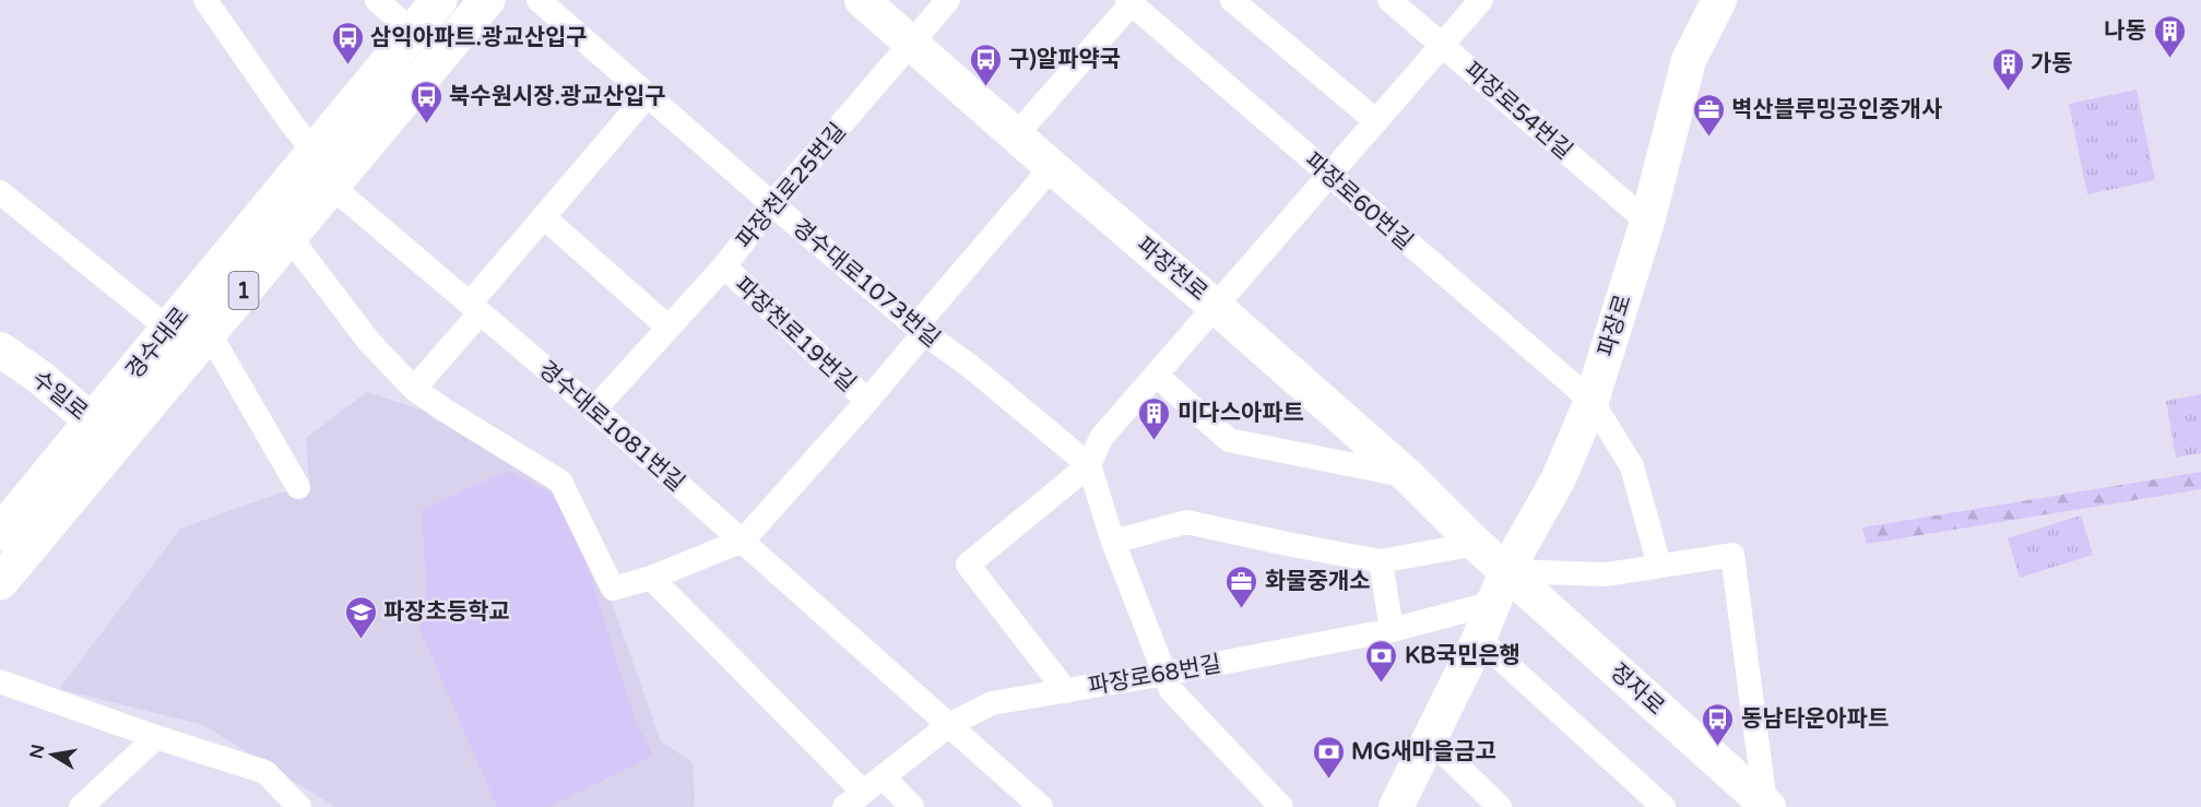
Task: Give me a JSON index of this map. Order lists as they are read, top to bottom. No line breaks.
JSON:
{"streets":{"main road":["1","경수대로"],"street":["파장로54번길","파장천로25번길","파장로60번길","파장천로","경수대로1073번길","파장로","파장천로19번길","수일로","경수대로1081번길","파장로68번길","정자로"]},"crossings":[["파장로54번길","파장로"],["파장천로25번길","파장천로"],["파장천로25번길","경수대로1073번길"],["파장천로25번길","파장천로19번길"],["파장천로25번길","경수대로1081번길"],["파장로60번길","파장로"],["파장천로","파장로"],["파장천로","파장천로19번길"],["파장천로","정자로"],["경수대로1073번길","파장천로19번길"],["파장로","파장로68번길"],["파장로","정자로"],["파장천로19번길","경수대로1081번길"],["경수대로","수일로"],["경수대로","경수대로1081번길"],["경수대로1081번길","파장로68번길"]],"places":{"building":["나동","가동","미다스아파트"],"bus stop":["삼익아파트.광교산입구","구)알파약국","북수원시장.광교산입구","동남타운아파트"],"office":["벽산블루밍공인중개사","화물중개소"],"school or university":["파장초등학교"],"bank":["KB국민은행","MG새마을금고"]},"north":"left"}
